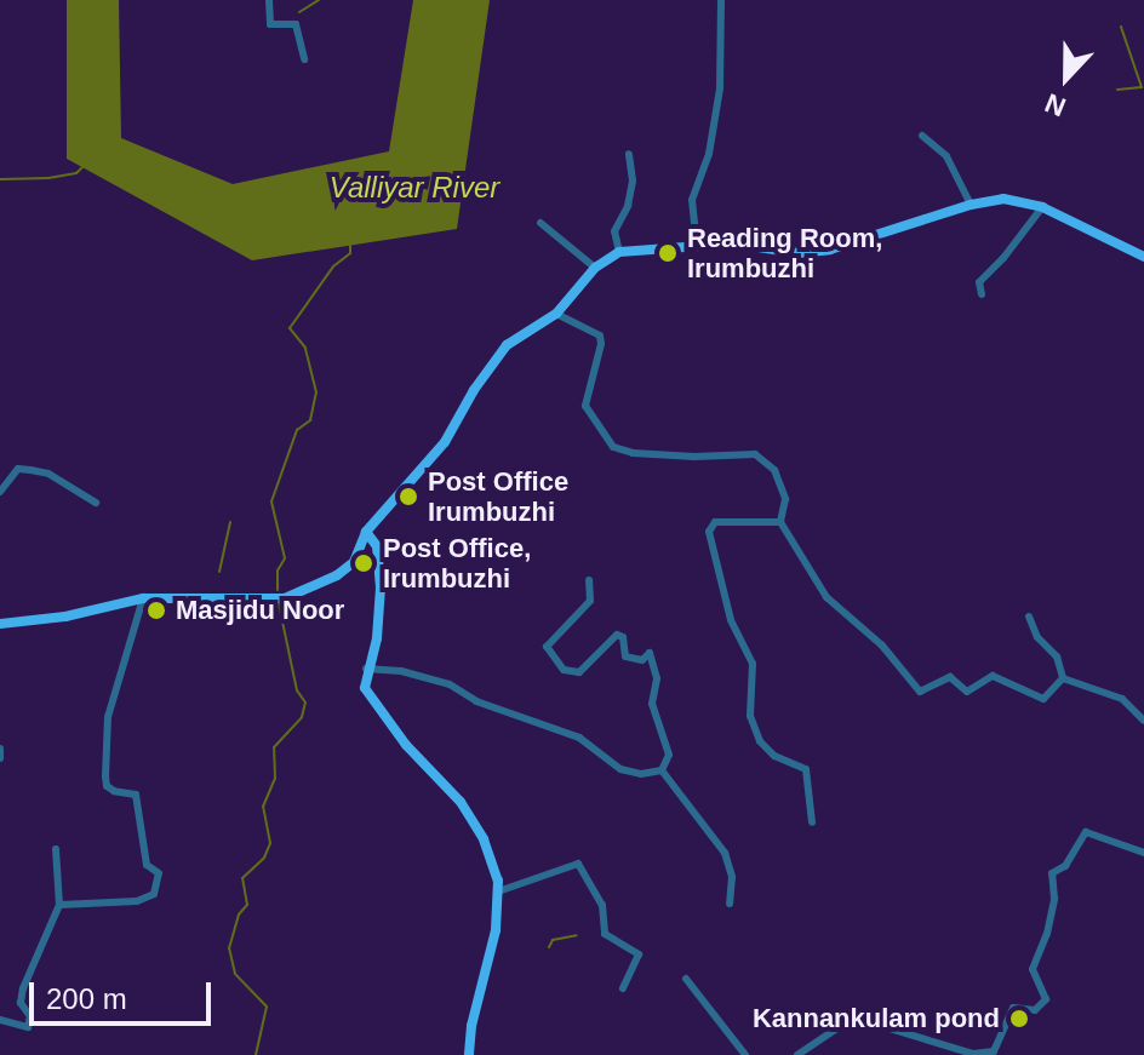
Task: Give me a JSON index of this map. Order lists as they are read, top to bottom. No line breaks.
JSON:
{"water":["Valliyar River"],"places":["Reading Room, Irumbuzhi","Post Office Irumbuzhi","Post Office, Irumbuzhi","Masjidu Noor","Kannankulam pond"],"scale_bar":"200 m","north":"bottom"}
